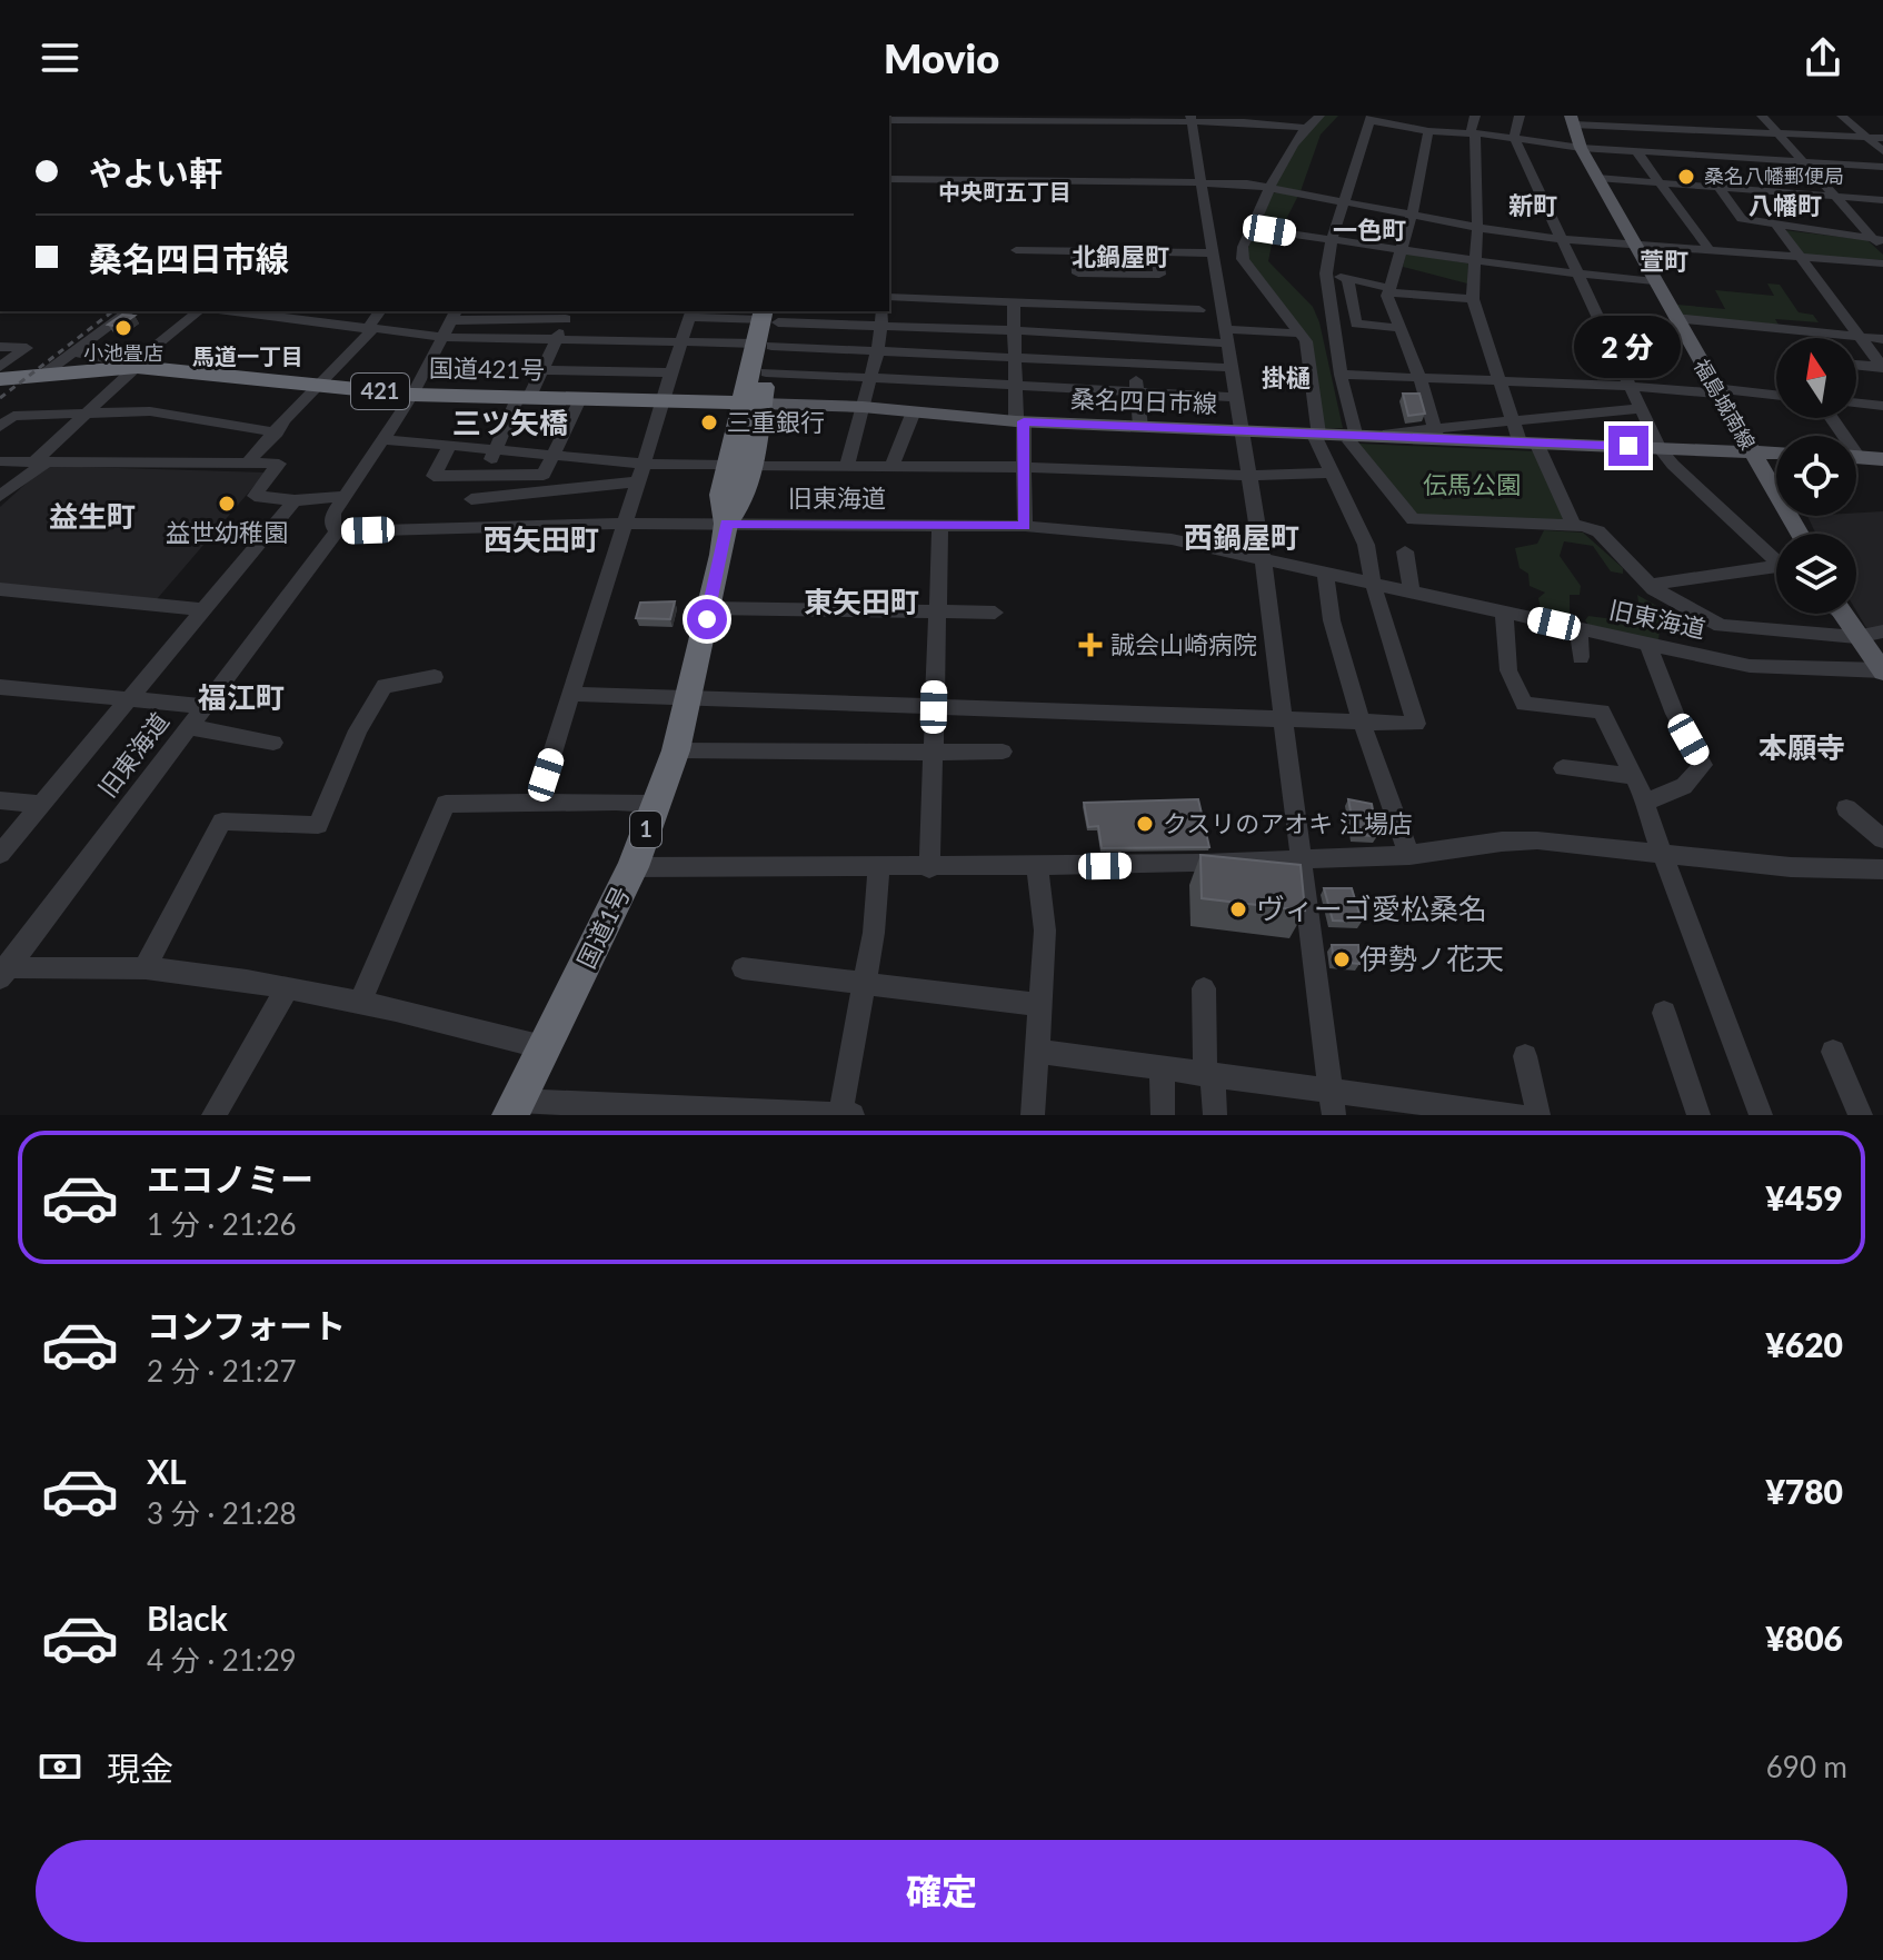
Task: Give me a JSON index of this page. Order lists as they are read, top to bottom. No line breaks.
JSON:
{"streets":{"highway":["国道421号","421","1","国道1号"],"main road":["桑名四日市線","福島城南線"],"street":["旧東海道"]},"crossings":[["国道421号","桑名四日市線"],["国道421号","国道1号"],["桑名四日市線","福島城南線"],["桑名四日市線","国道1号"],["旧東海道","国道1号"]],"districts":["中央町五丁目","新町","八幡町","一色町","北鍋屋町","萱町","馬道一丁目","掛樋","三ツ矢橋","益生町","西鍋屋町","西矢田町","東矢田町","福江町","本願寺"],"parks":["伝馬公園"],"places":{"other":["桑名八幡郵便局","小池畳店","三重銀行","益世幼稚園","クスリのアオキ 江場店","ヴィーゴ愛松桑名","伊勢ノ花天"],"health":["誠会山崎病院"]},"north":"top","page":{"header":"Movio","banner":["やよい軒","桑名四日市線"],"bubble":"2 分","list":[{"name":"エコノミー","note":"1 分 · 21:26","value":"¥459"},{"name":"コンフォート","note":"2 分 · 21:27","value":"¥620"},{"name":"XL","note":"3 分 · 21:28","value":"¥780"},{"name":"Black","note":"4 分 · 21:29","value":"¥806"}],"pay":["現金","690 m"],"buttons":"確定"}}
